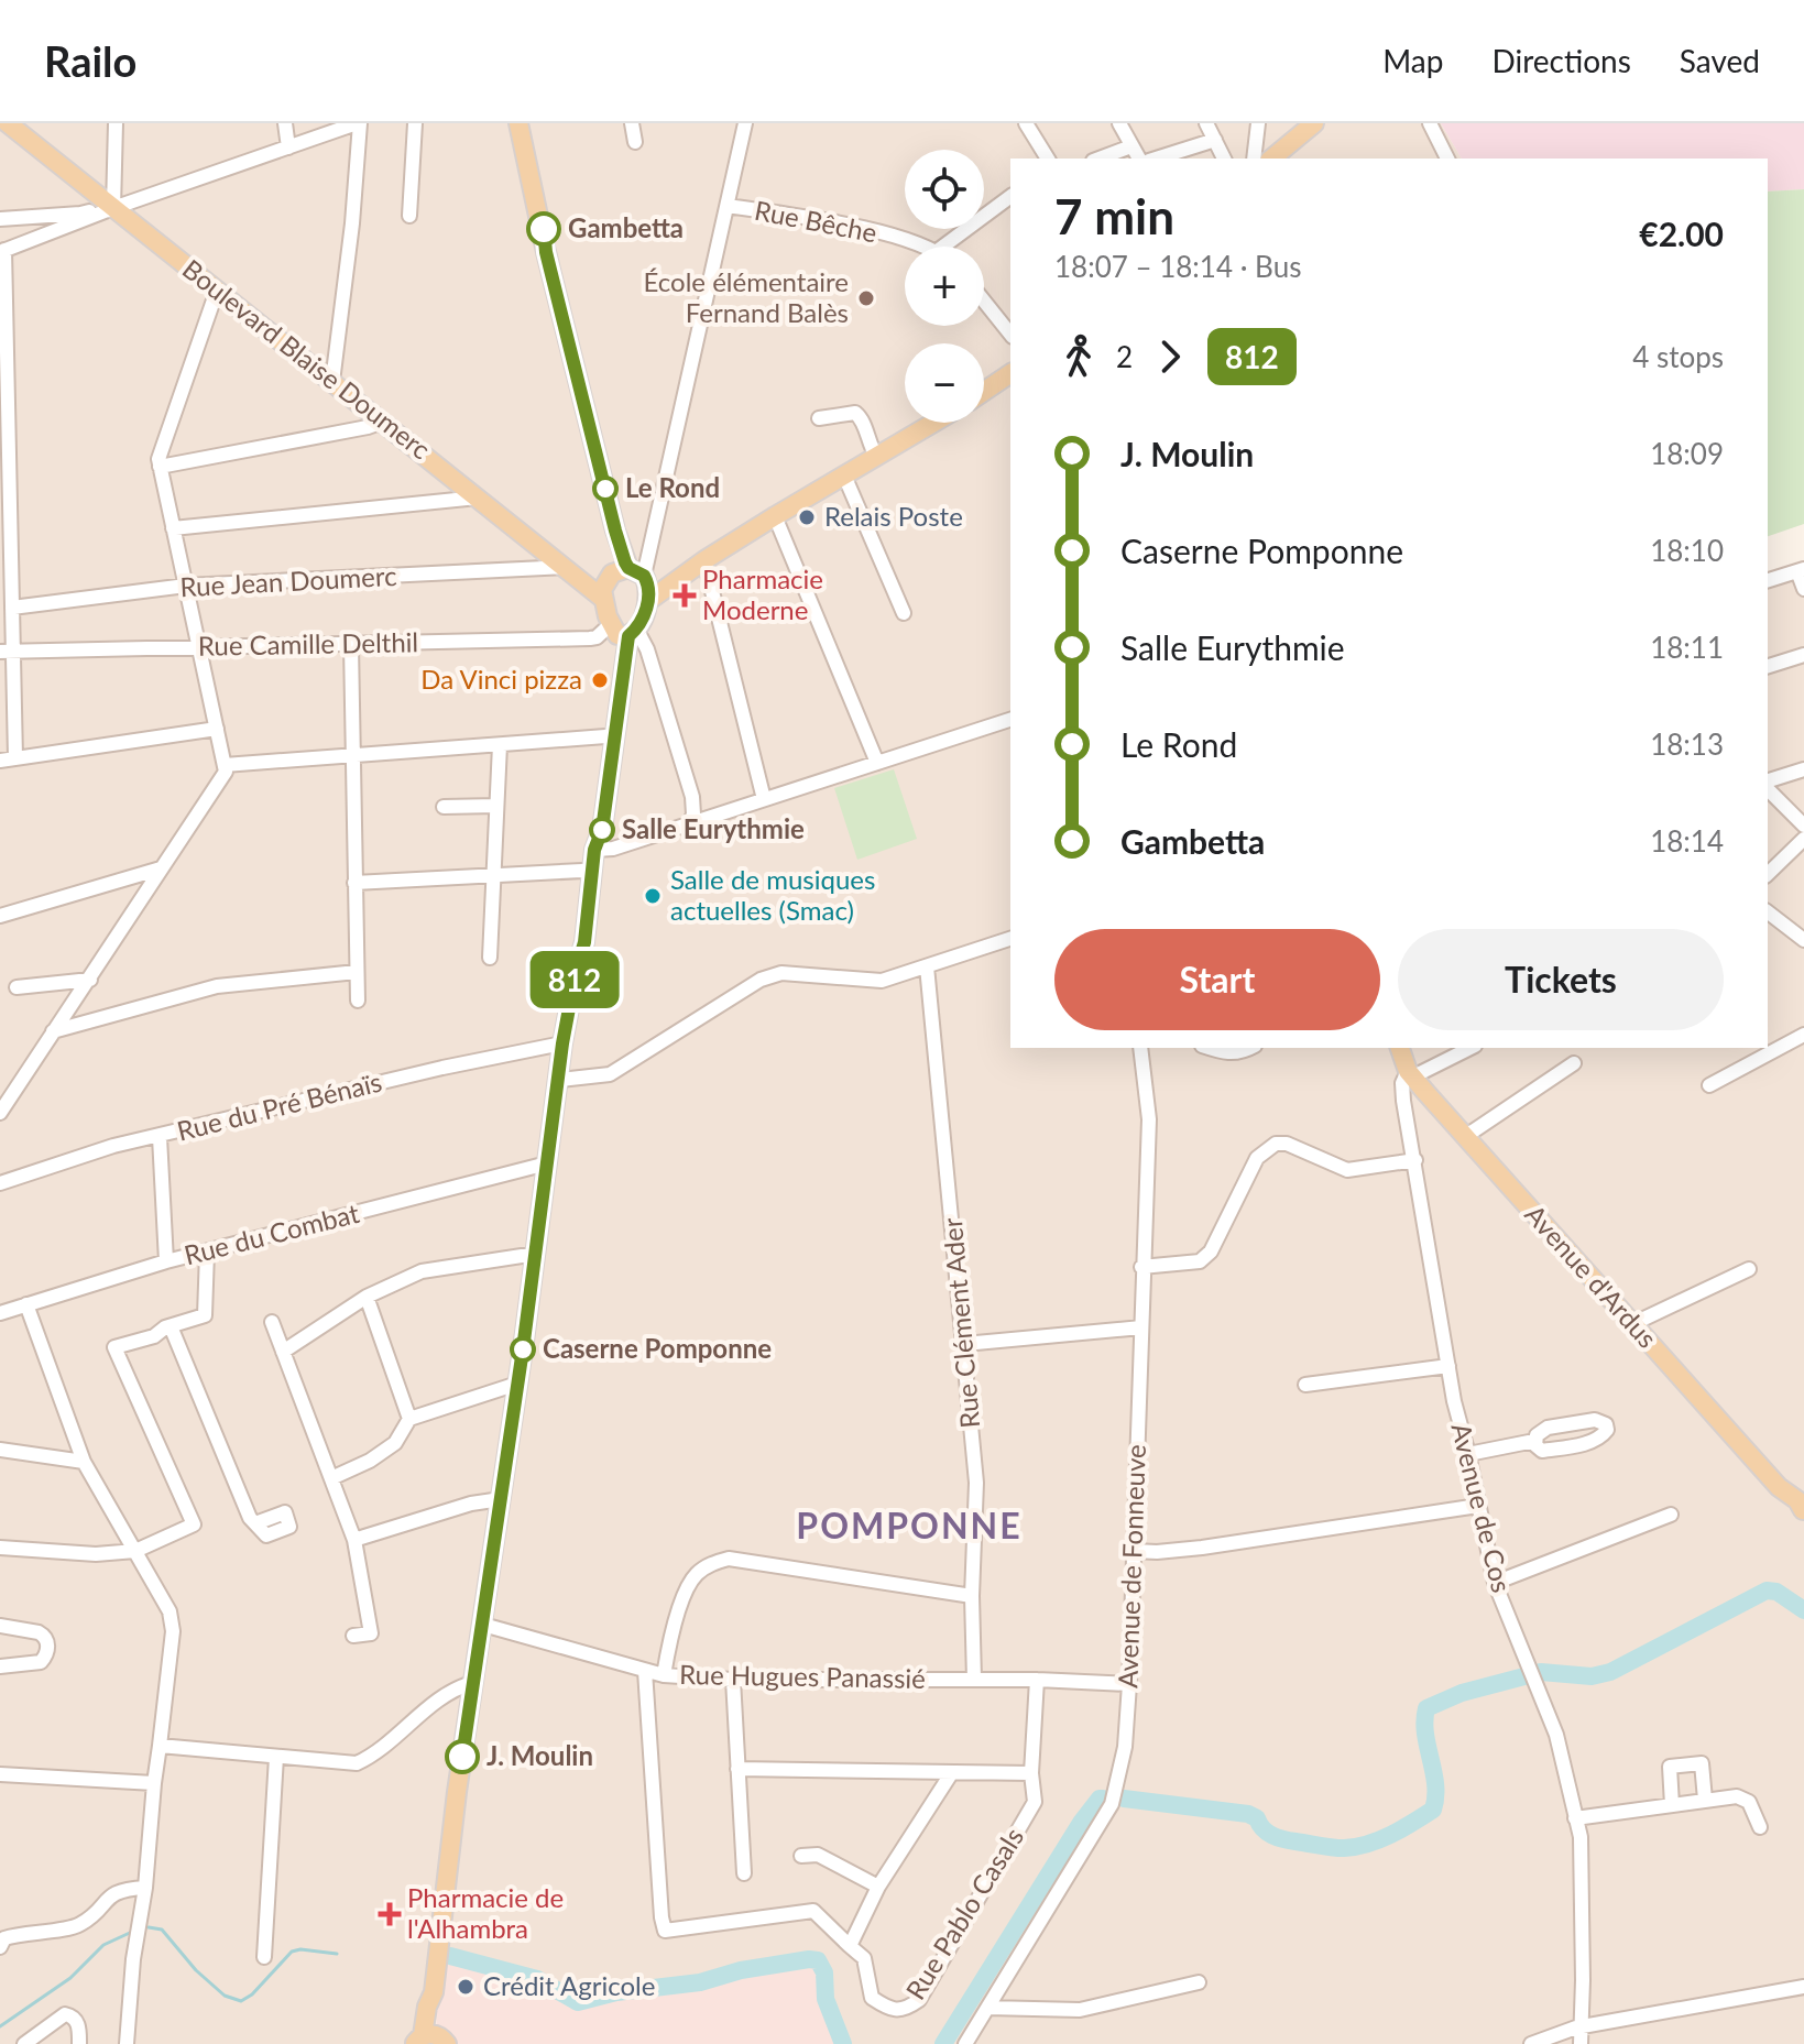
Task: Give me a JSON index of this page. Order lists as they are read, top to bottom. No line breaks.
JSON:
{"streets":{"main road":["Boulevard Blaise Doumerc","Avenue d'Ardus"],"street":["Rue Bêche","Rue Jean Doumerc","Rue Camille Delthil","Rue du Pré Bénaïs","Rue du Combat","Rue Clément Ader","Avenue de Cos","Avenue de Fonneuve","Rue Hugues Panassié","Rue Pablo Casals"]},"crossings":[["Boulevard Blaise Doumerc","Rue Jean Doumerc"],["Avenue d'Ardus","Avenue de Cos"],["Rue Clément Ader","Rue Hugues Panassié"],["Avenue de Fonneuve","Rue Hugues Panassié"],["Rue Hugues Panassié","Rue Pablo Casals"]],"districts":["POMPONNE"],"places":{"other":["Gambetta","École élémentaire Fernand Balès","Le Rond","Relais Poste","Da Vinci pizza","Salle Eurythmie","Salle de musiques actuelles (Smac)","Caserne Pomponne","J. Moulin","Crédit Agricole"],"health":["Pharmacie Moderne","Pharmacie de l'Alhambra"]},"lines":["bus line 812"],"page":{"header":"Railo","nav":["Map","Directions","Saved"],"on_map":"812","map_buttons":["+","−"],"heading":["7 min","18:07 – 18:14 · Bus","€2.00"],"legs":["2","812","4 stops"],"list":[{"name":"J. Moulin","value":"18:09"},{"name":"Caserne Pomponne","value":"18:10"},{"name":"Salle Eurythmie","value":"18:11"},{"name":"Le Rond","value":"18:13"},{"name":"Gambetta","value":"18:14"}],"buttons":["Start","Tickets"]}}
